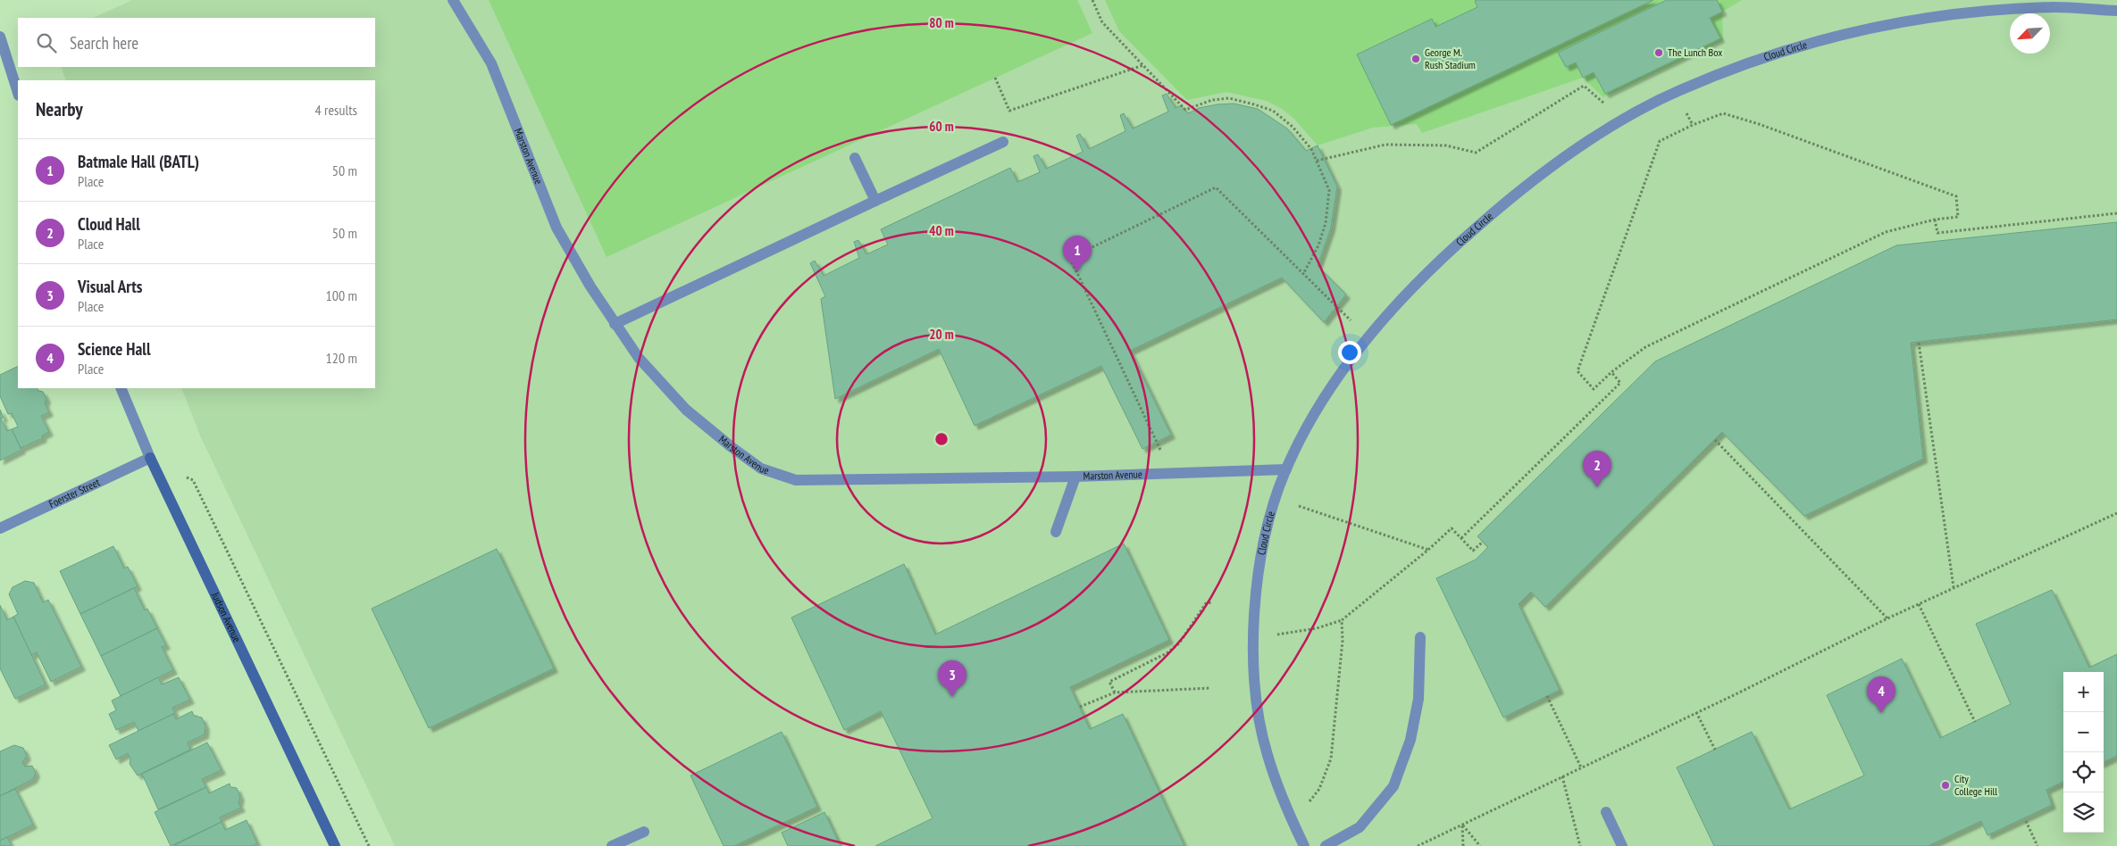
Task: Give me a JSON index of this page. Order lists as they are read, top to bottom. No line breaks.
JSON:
{"streets":{"street":["Cloud Circle","Marston Avenue","Foerster Street","Judson Avenue"]},"crossings":[["Cloud Circle","Marston Avenue"],["Foerster Street","Judson Avenue"]],"places":["The Lunch Box","George M. Rush Stadium","City College Hill"],"north":"bottom left","page":{"search":"Search here","heading":["Nearby","4 results"],"list":[{"mark":"1","name":"Batmale Hall (BATL)","note":"Place","value":"50 m"},{"mark":"2","name":"Cloud Hall","note":"Place","value":"50 m"},{"mark":"3","name":"Visual Arts","note":"Place","value":"100 m"},{"mark":"4","name":"Science Hall","note":"Place","value":"120 m"}],"pins":["1","2","3","4"],"map_buttons":["+","−"]},"rings":["80 m","60 m","40 m","20 m"]}
